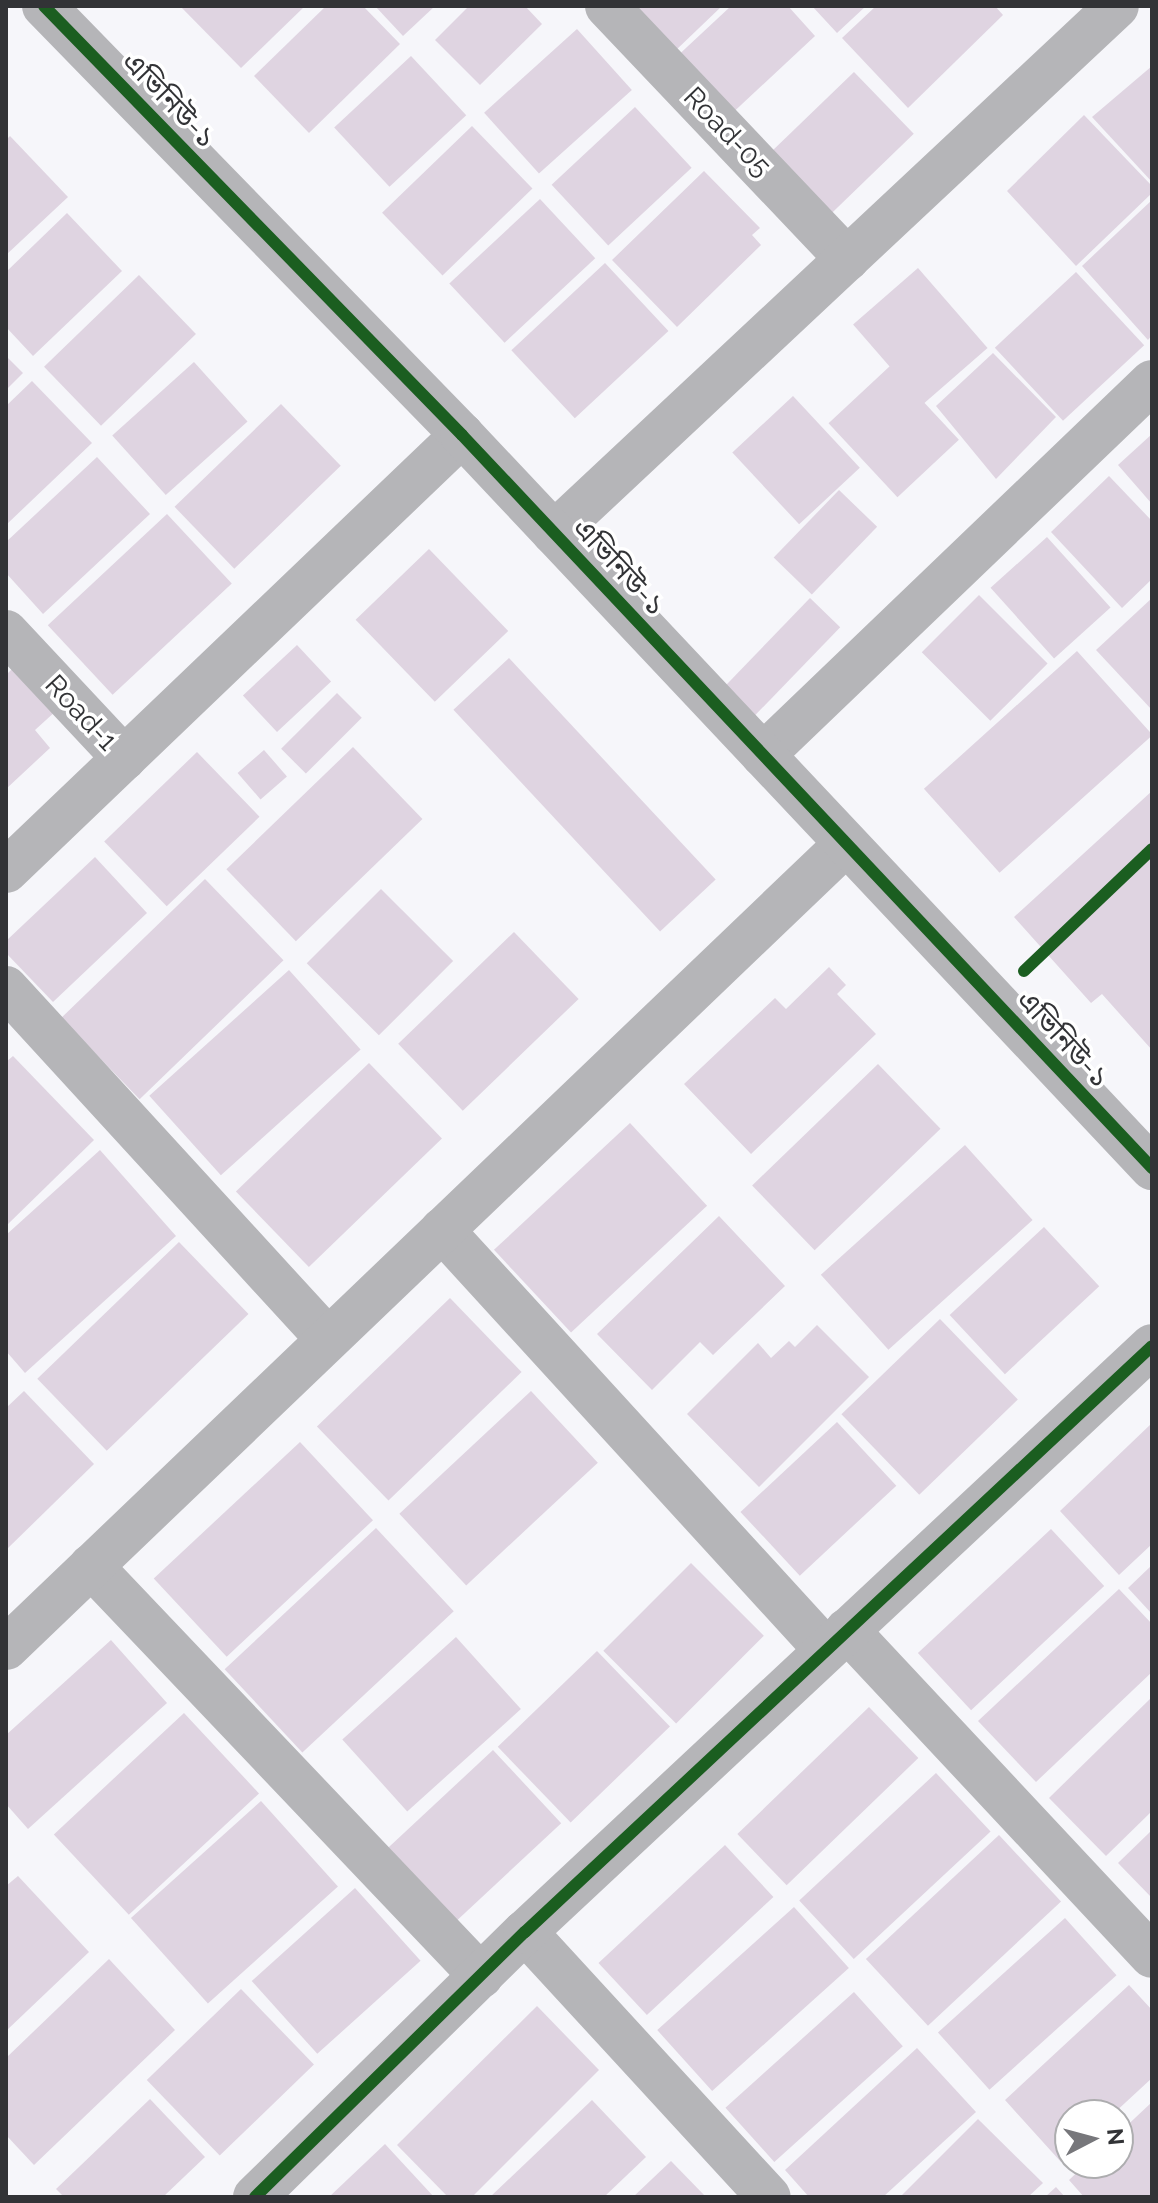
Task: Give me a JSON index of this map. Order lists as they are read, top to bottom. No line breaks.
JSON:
{"streets":{"street":["এভিনিউ-১","Road-05","Road-1"]},"north":"right"}
